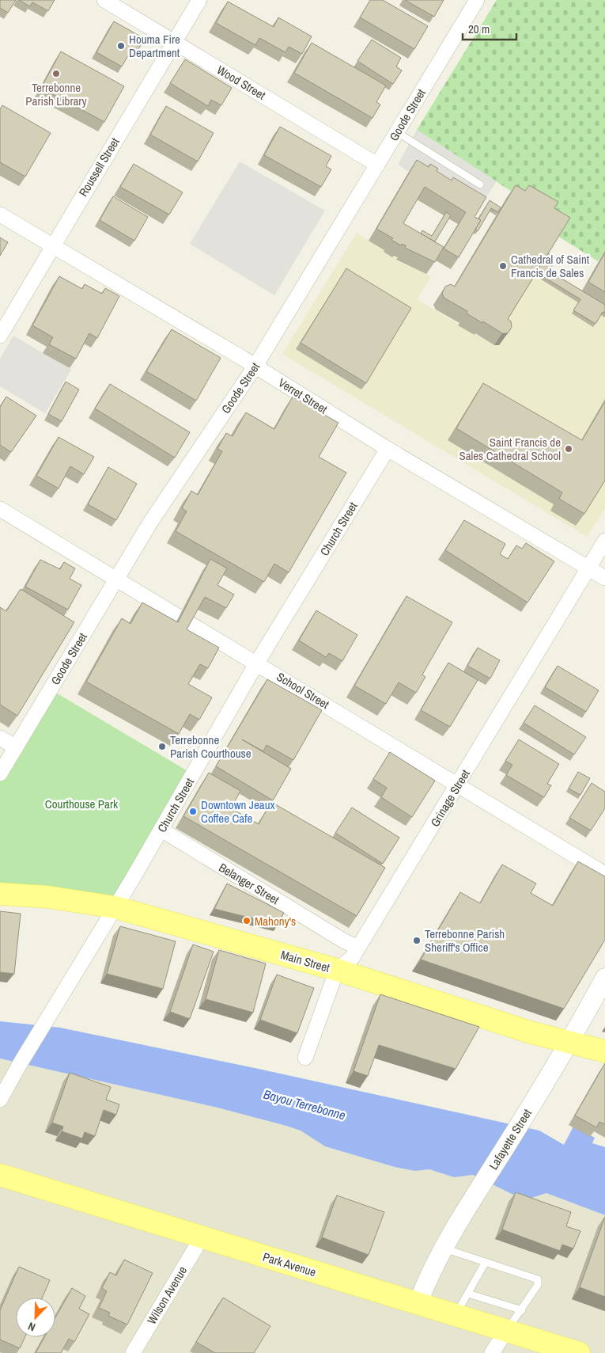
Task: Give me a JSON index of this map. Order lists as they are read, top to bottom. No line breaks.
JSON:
{"streets":{"main road":["Main Street","Park Avenue"],"street":["Wood Street","Goode Street","Roussell Street","Verret Street","Church Street","School Street","Grinage Street","Belanger Street","Lafayette Street","Wilson Avenue"]},"crossings":[["Wood Street","Goode Street"],["Wood Street","Roussell Street"],["Goode Street","Verret Street"],["Goode Street","School Street"],["Roussell Street","Verret Street"],["Verret Street","Church Street"],["Verret Street","Grinage Street"],["Church Street","School Street"],["Church Street","Belanger Street"],["Church Street","Main Street"],["School Street","Grinage Street"],["Grinage Street","Belanger Street"],["Grinage Street","Main Street"],["Main Street","Lafayette Street"],["Lafayette Street","Park Avenue"],["Park Avenue","Wilson Avenue"]],"water":["Bayou Terrebonne"],"parks":["Courthouse Park"],"places":["Houma Fire Department","Terrebonne Parish Library","Cathedral of Saint Francis de Sales","Saint Francis de Sales Cathedral School","Terrebonne Parish Courthouse","Downtown Jeaux Coffee Cafe","Mahony's","Terrebonne Parish Sheriff's Office"],"scale_bar":"20 m","north":"bottom left"}
